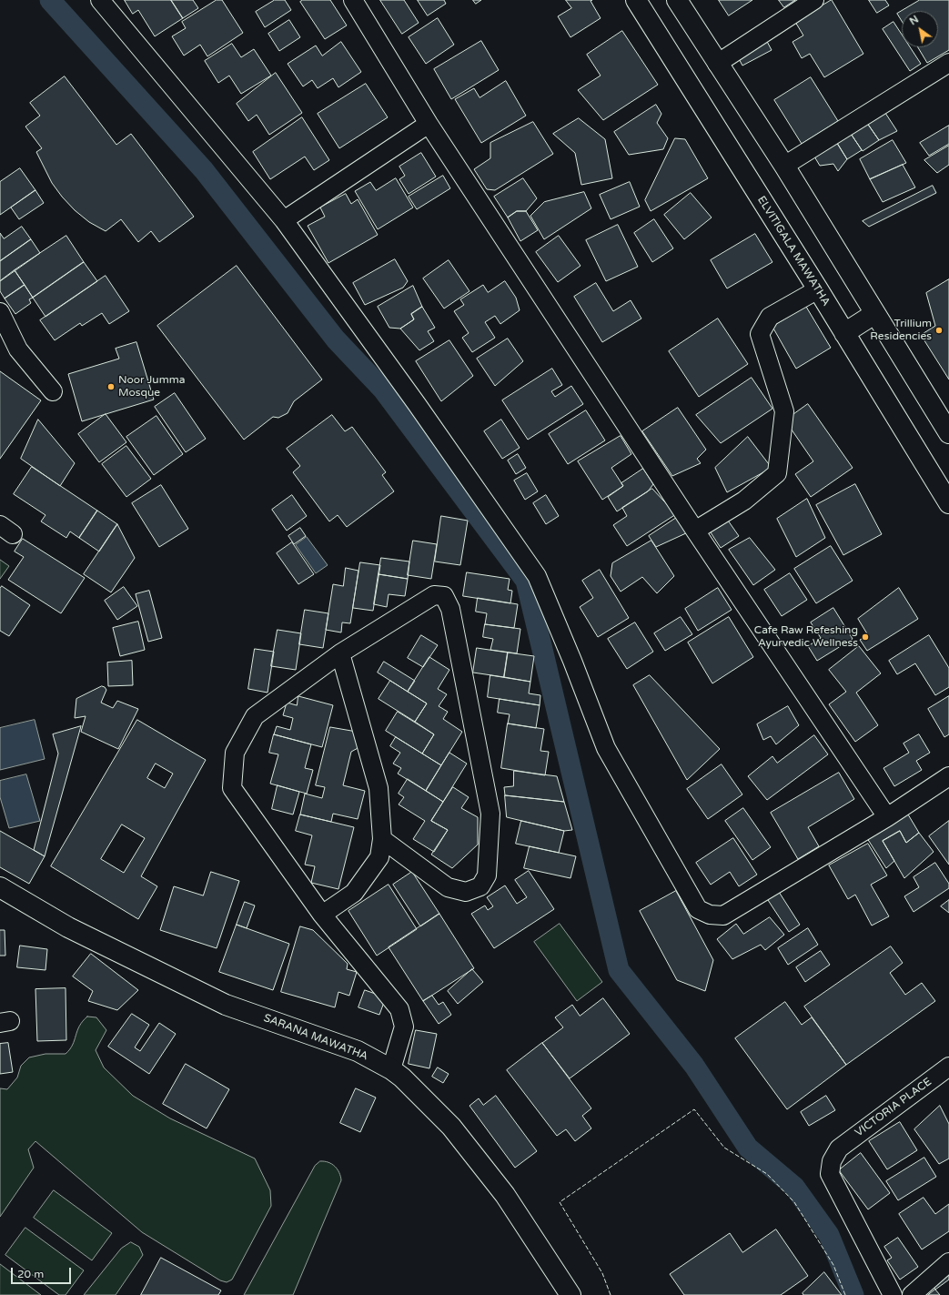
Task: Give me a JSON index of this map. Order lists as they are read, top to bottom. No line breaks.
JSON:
{"streets":{"main road":["ELVITIGALA MAWATHA","SARANA MAWATHA"],"street":["VICTORIA PLACE"]},"places":["Trillium Residencies","Noor Jumma Mosque","Cafe Raw Refeshing Ayurvedic Wellness"],"scale_bar":"20 m","north":"top left"}
